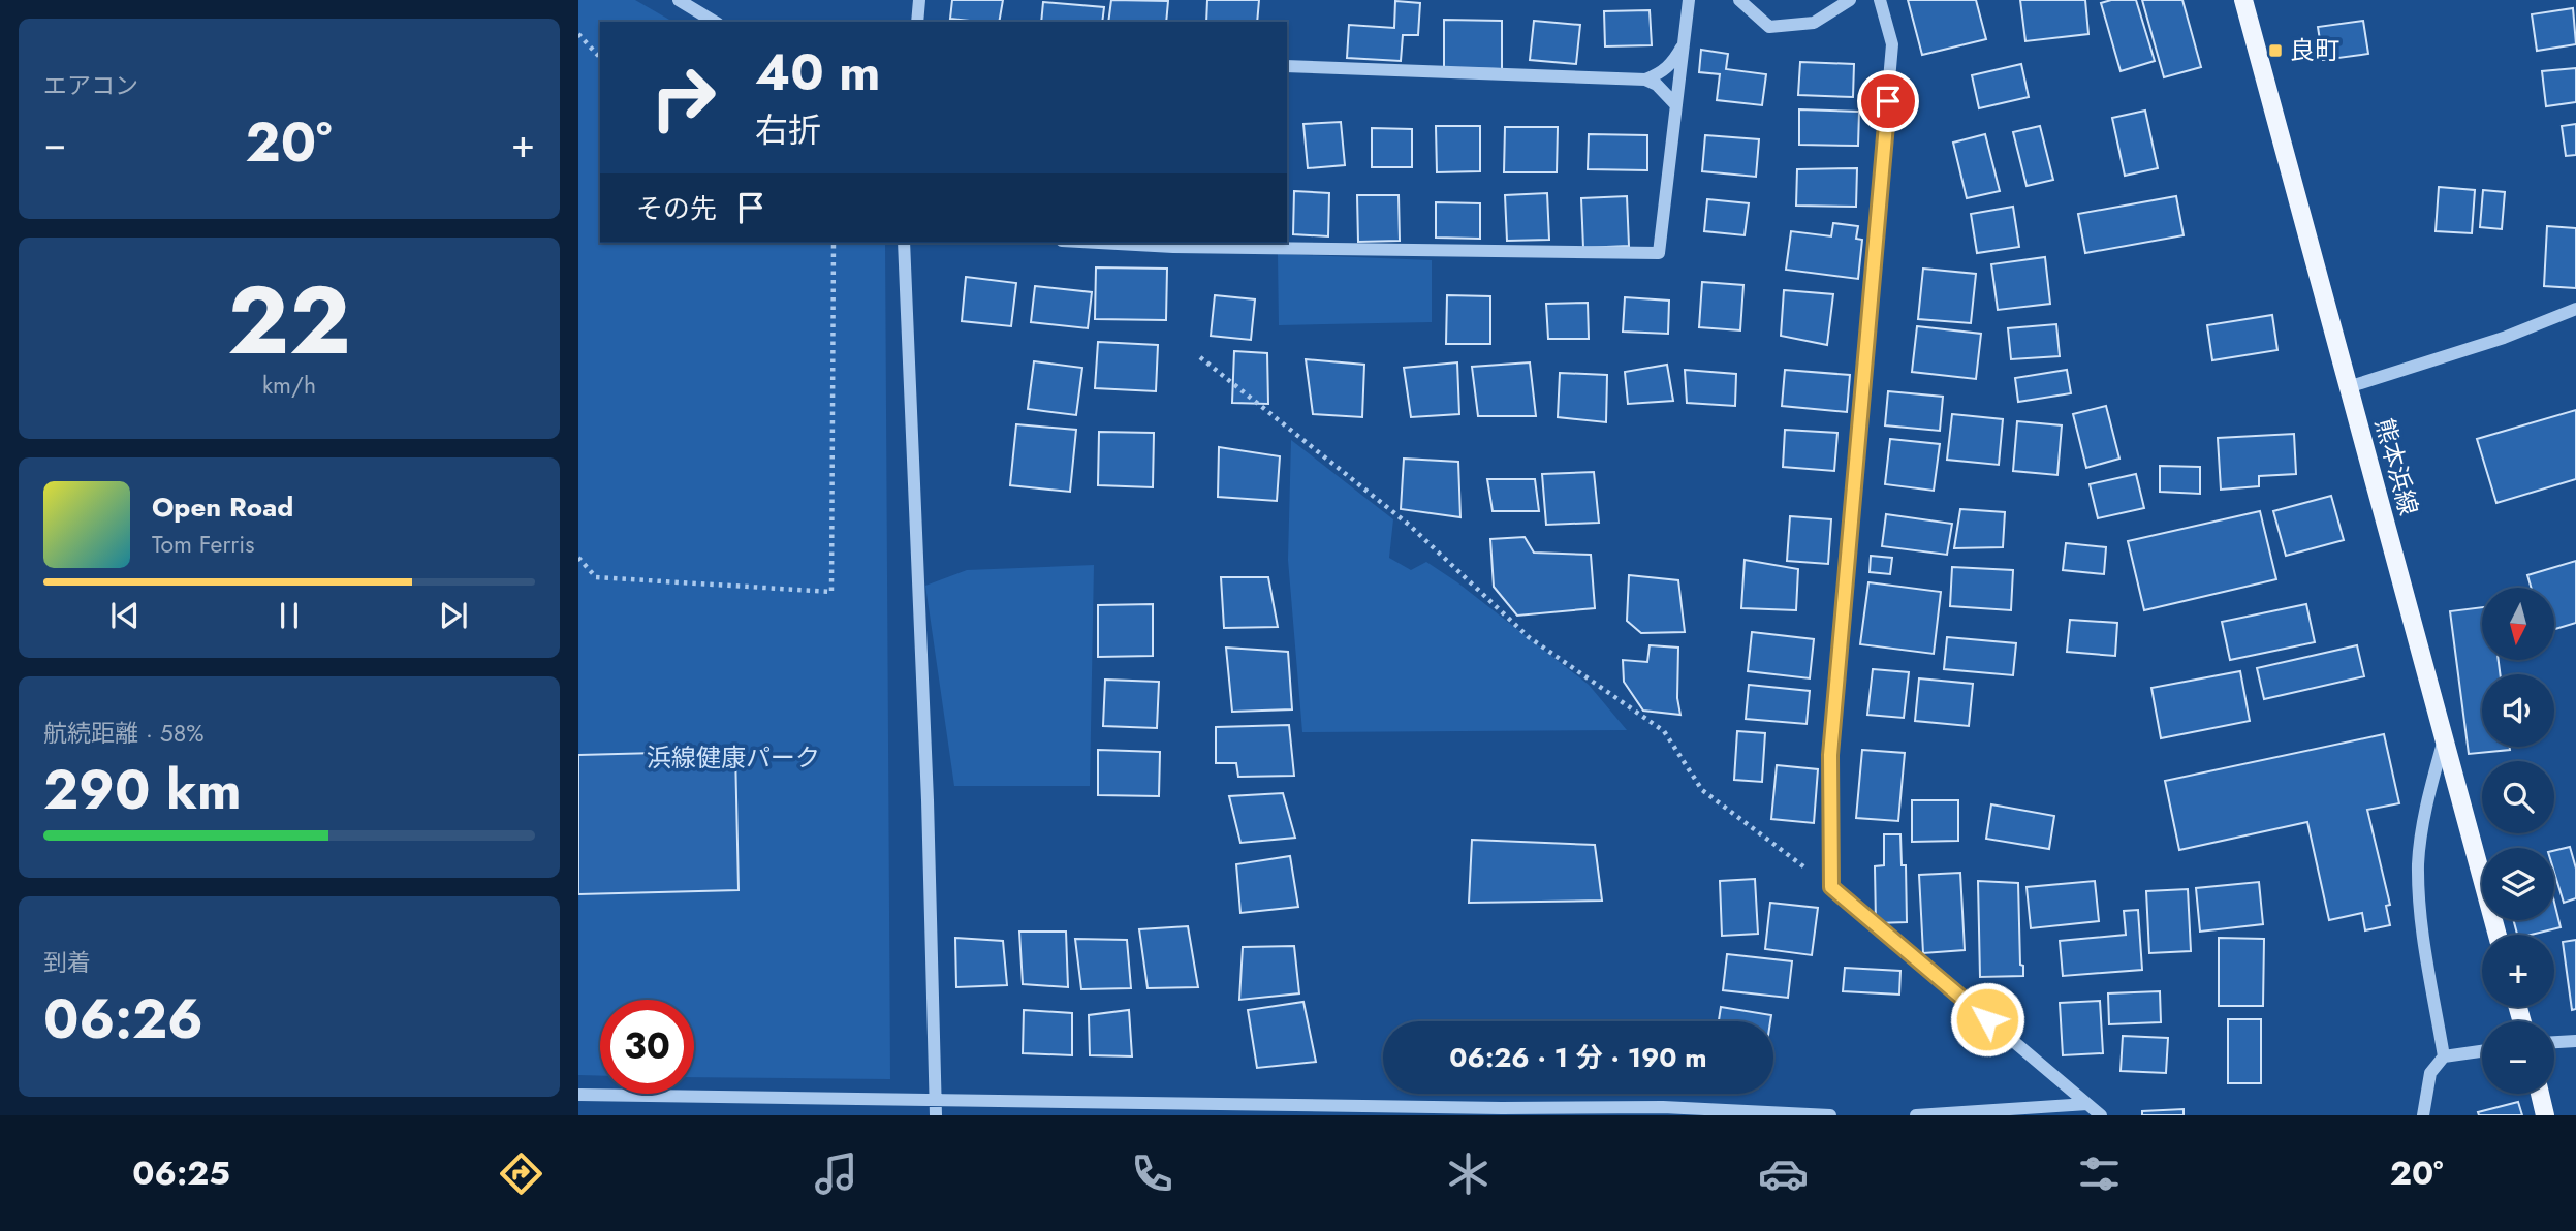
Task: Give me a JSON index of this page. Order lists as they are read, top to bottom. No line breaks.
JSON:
{"streets":{"main road":["熊本浜線"]},"parks":["浜線健康パーク"],"places":{"transit":["良町"]},"north":"bottom","page":{"tile":["エアコン",["22","km/h"],["航続距離 · 58%","290 km"],["到着","06:26"]],"turn":["40 m","右折"],"heat":["−","20°","+"],"then":"その先","song":["Open Road","Tom Ferris"],"map_buttons":["+","−"],"limit":"30","trip":"06:26 · 1 分 · 190 m","tabs":["06:25","20°"]}}
